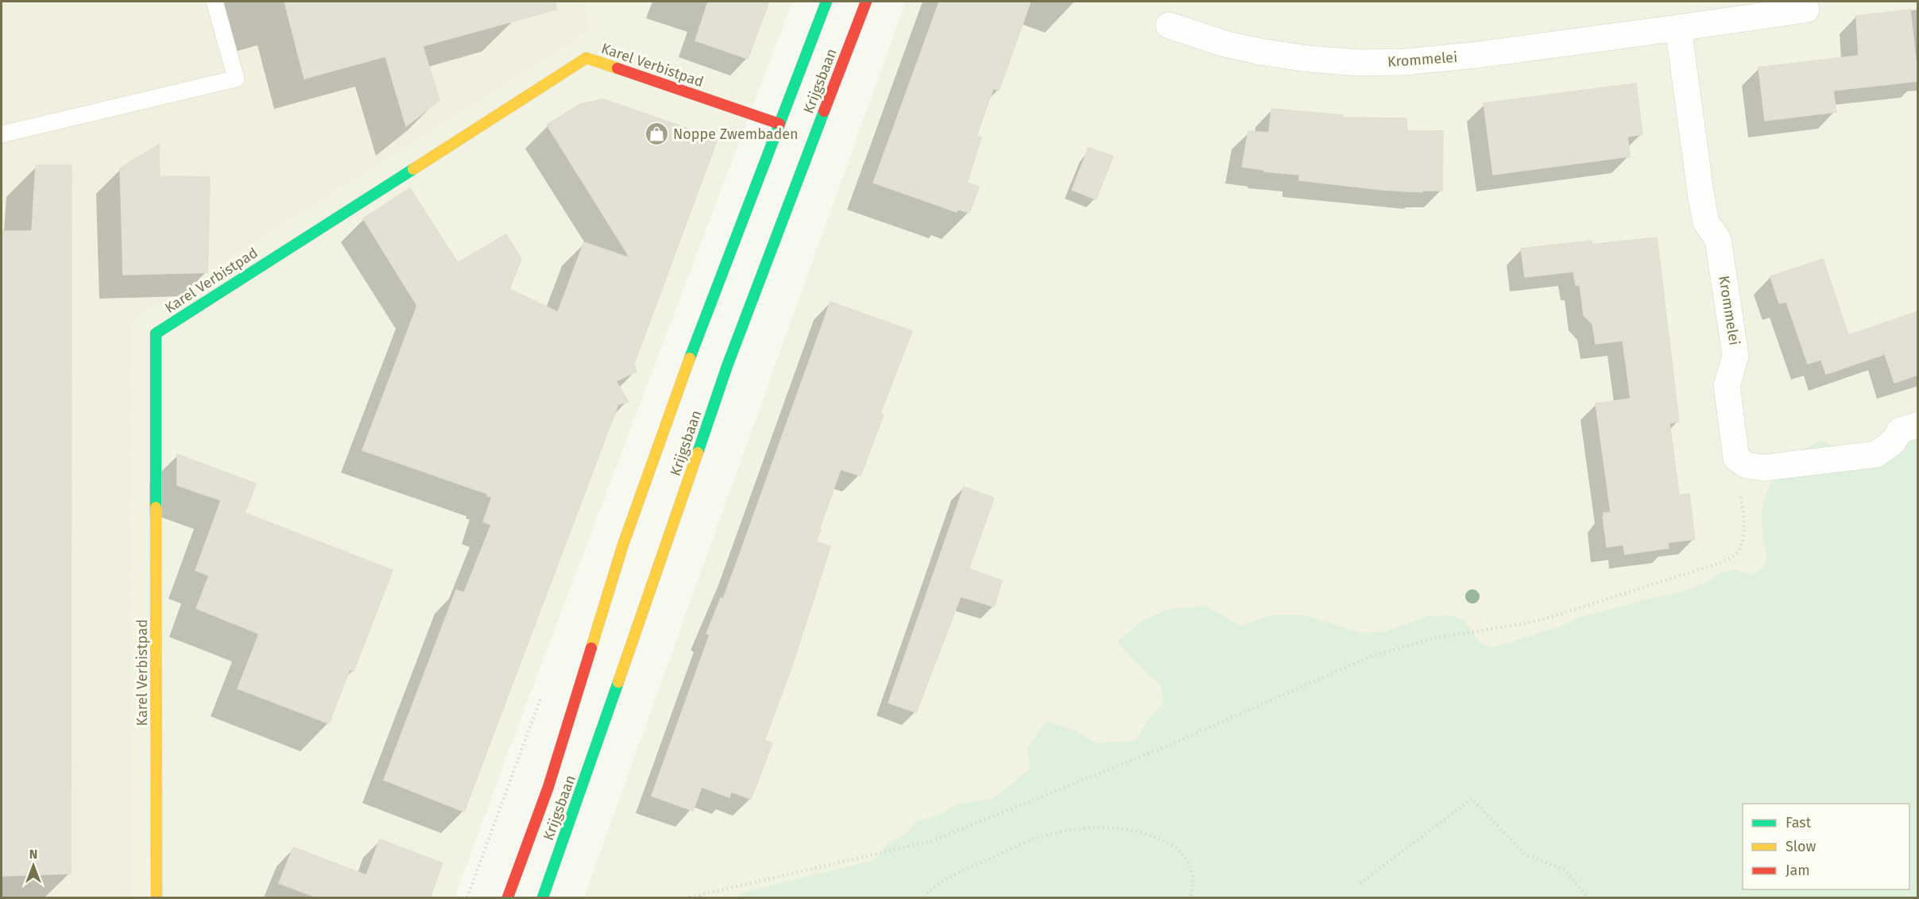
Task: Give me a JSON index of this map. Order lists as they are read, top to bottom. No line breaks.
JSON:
{"streets":{"main road":["Karel Verbistpad","Krijgsbaan"],"street":["Krommelei"]},"crossings":[["Karel Verbistpad","Krijgsbaan"]],"places":{"shop":["Noppe Zwembaden"]},"legend":["Fast","Slow","Jam"],"north":"top"}
